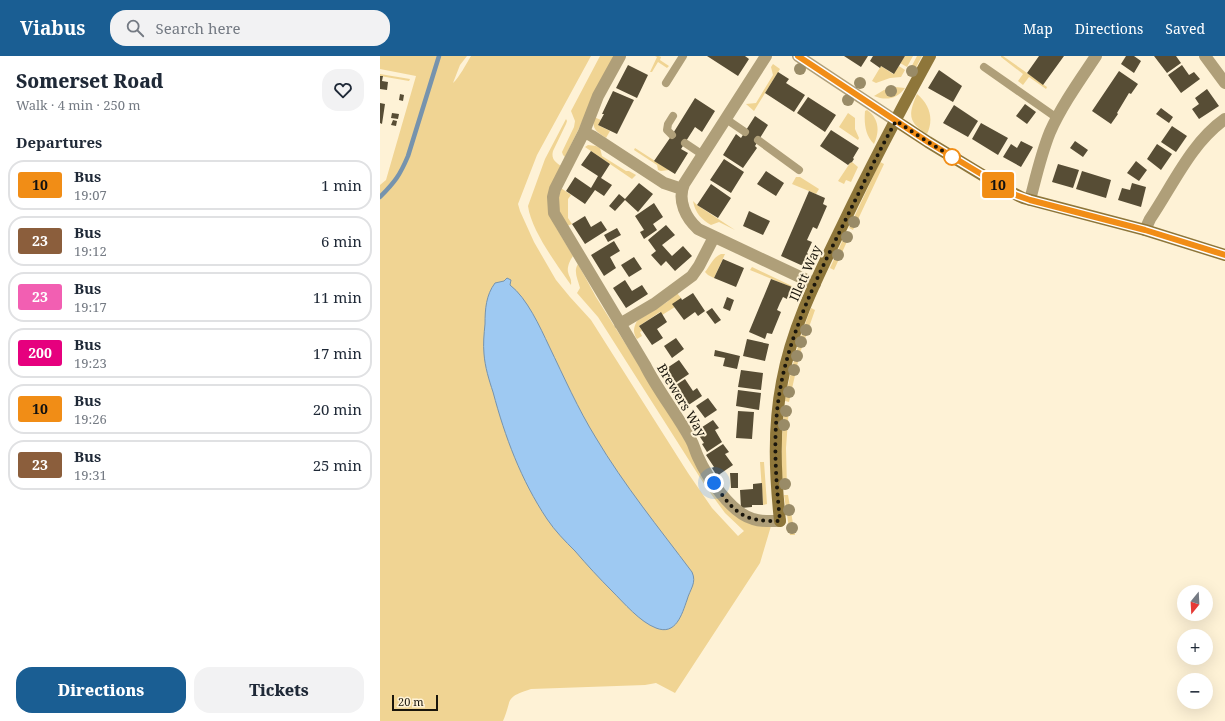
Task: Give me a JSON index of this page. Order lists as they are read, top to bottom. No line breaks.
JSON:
{"streets":{"street":["Illett Way","Brewers Way"]},"crossings":[["Illett Way","Brewers Way"]],"lines":["bus line 10"],"scale_bar":"20 m","north":"bottom","page":{"header":"Viabus","search":"Search here","nav":["Map","Directions","Saved"],"heading":[["Somerset Road","Walk · 4 min · 250 m"],"Departures"],"on_map":"10","list":[{"mark":"10","name":"Bus","note":"19:07","value":"1 min"},{"mark":"23","name":"Bus","note":"19:12","value":"6 min"},{"mark":"23","name":"Bus","note":"19:17","value":"11 min"},{"mark":"200","name":"Bus","note":"19:23","value":"17 min"},{"mark":"10","name":"Bus","note":"19:26","value":"20 min"},{"mark":"23","name":"Bus","note":"19:31","value":"25 min"}],"map_buttons":["+","−"],"buttons":["Directions","Tickets"],"scale":"20 m"}}
